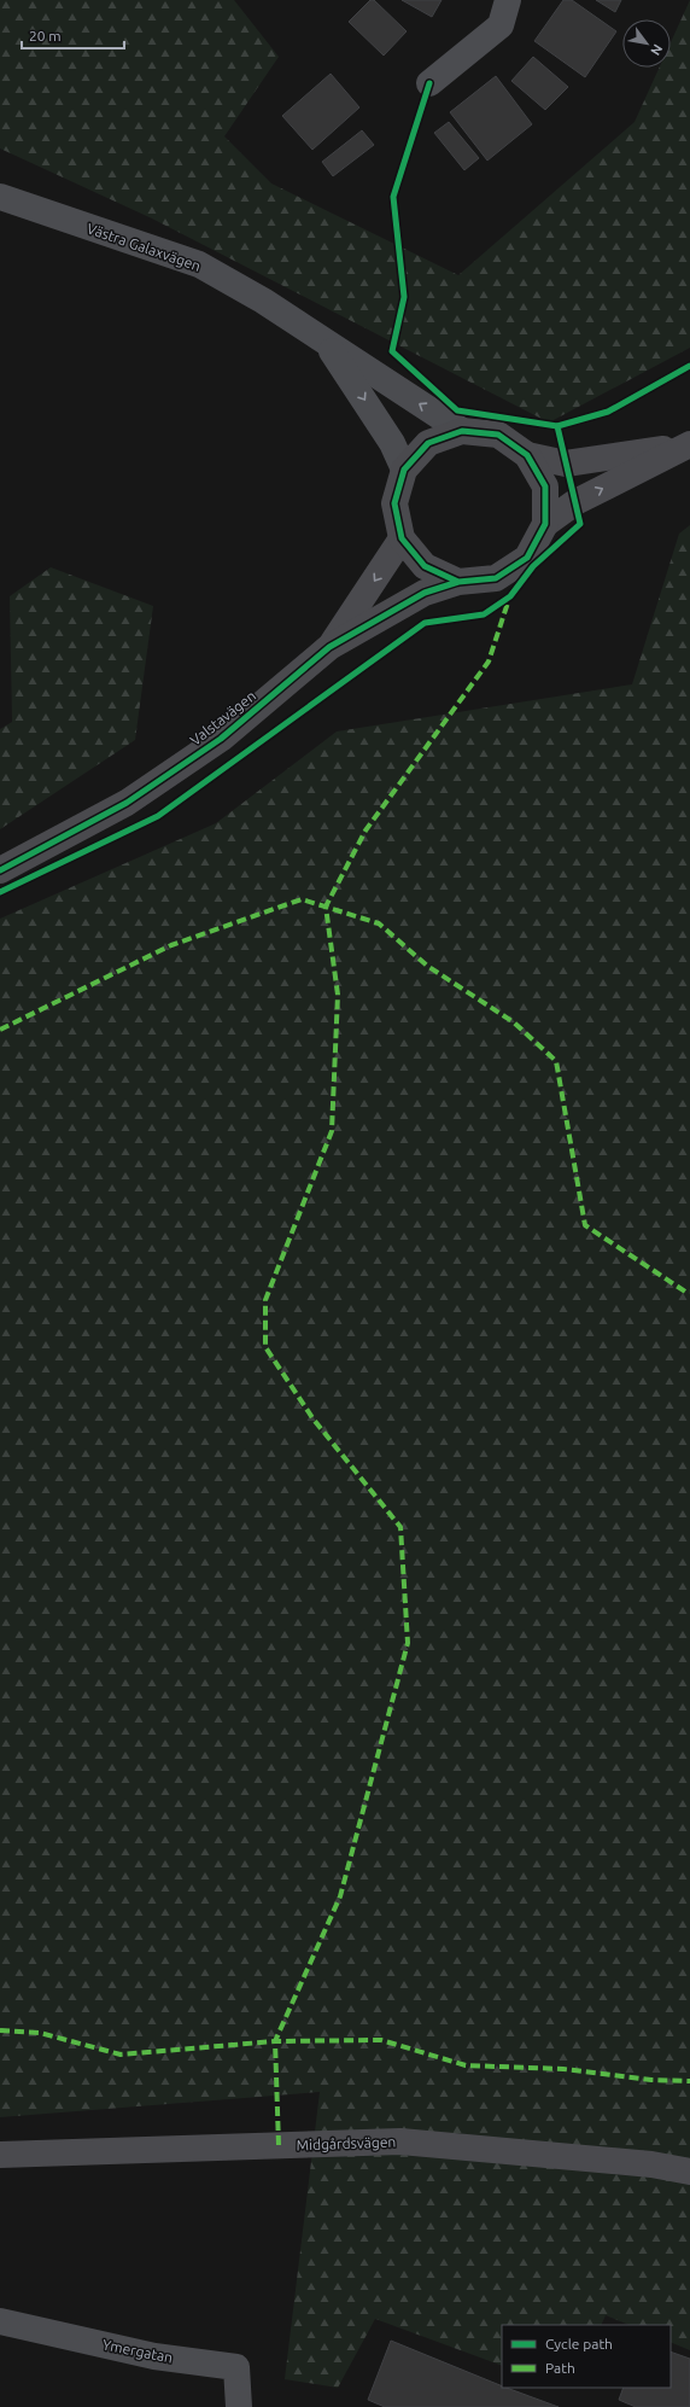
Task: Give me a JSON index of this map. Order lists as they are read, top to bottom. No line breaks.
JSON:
{"streets":{"street":["Västra Galaxvägen","Valstavägen","Midgårdsvägen","Ymergatan"]},"crossings":[["Västra Galaxvägen","Valstavägen"]],"legend":["Cycle path","Path"],"scale_bar":"20 m","north":"bottom right"}
